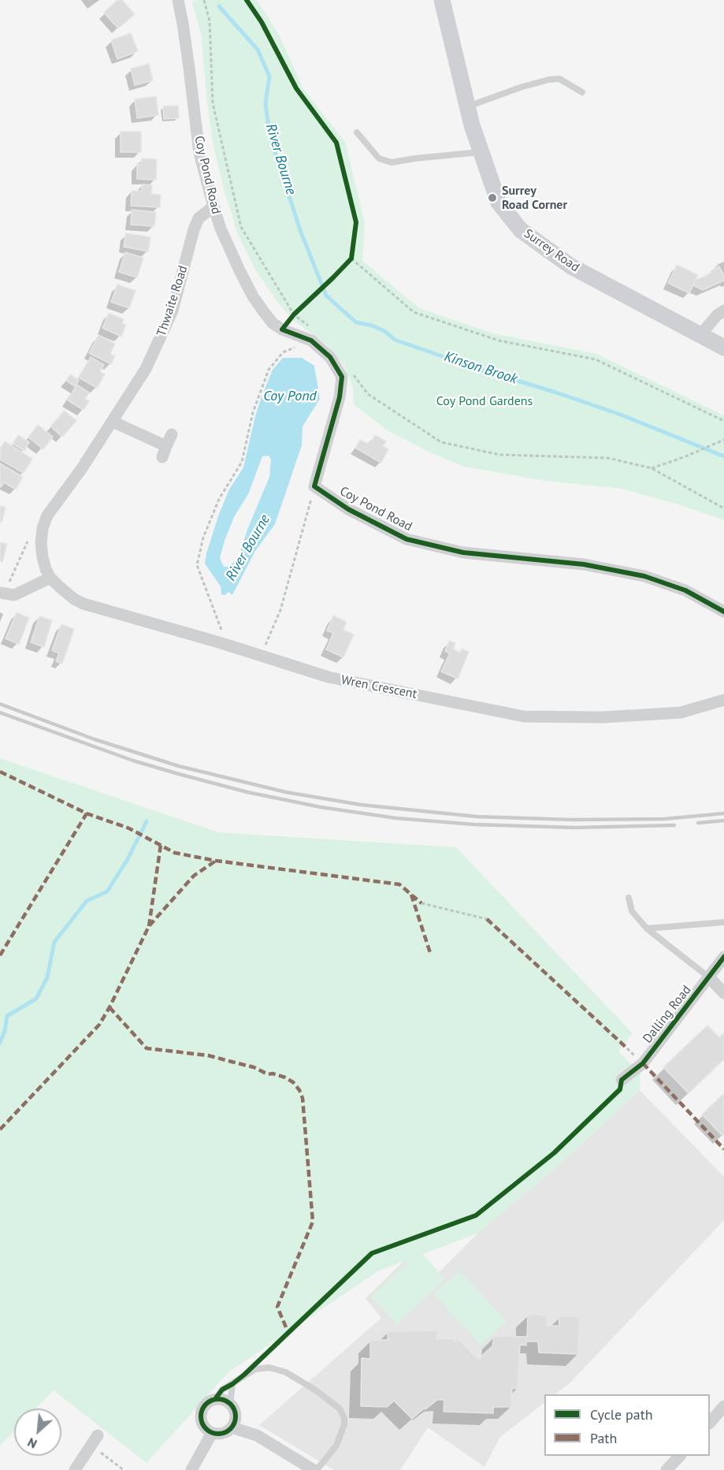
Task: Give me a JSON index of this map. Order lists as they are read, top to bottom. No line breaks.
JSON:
{"streets":{"street":["Coy Pond Road","Surrey Road","Thwaite Road","Wren Crescent","Dalling Road"]},"crossings":[["Coy Pond Road","Thwaite Road"],["Thwaite Road","Wren Crescent"]],"water":["River Bourne","Kinson Brook","Coy Pond"],"parks":["Coy Pond Gardens"],"places":["Surrey Road Corner"],"legend":["Cycle path","Path"],"north":"bottom left"}
